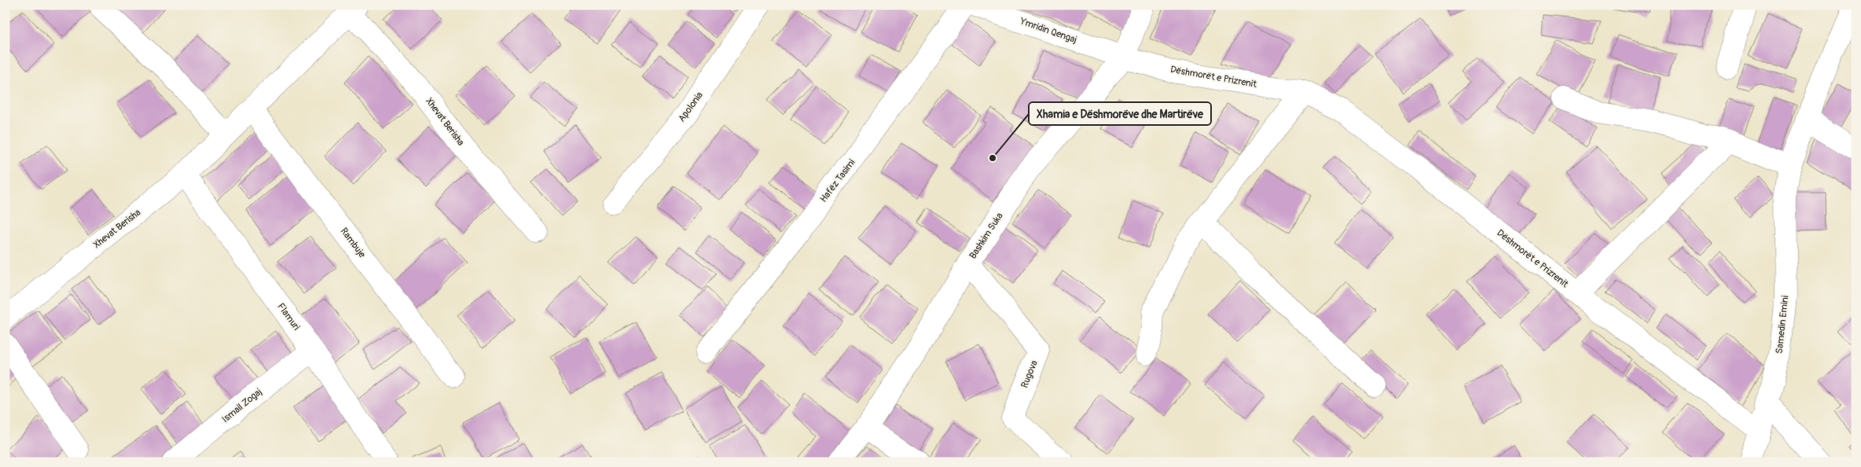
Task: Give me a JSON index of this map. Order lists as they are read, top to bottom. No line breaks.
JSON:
{"streets":{"street":["Ymridin Qengaj","Dëshmorët e Prizrenit","Apolonia","Xhevat Berisha","Hafëz Tasimi","Bashkim Suka","Rambuje","Flamuri","Samedin Emini","Rugova","Ismail Zogaj"]},"crossings":[["Ymridin Qengaj","Dëshmorët e Prizrenit"],["Ymridin Qengaj","Bashkim Suka"],["Dëshmorët e Prizrenit","Bashkim Suka"],["Dëshmorët e Prizrenit","Samedin Emini"],["Xhevat Berisha","Rambuje"],["Xhevat Berisha","Flamuri"],["Bashkim Suka","Rugova"],["Flamuri","Ismail Zogaj"]],"places":["Xhamia e Dëshmorëve dhe Martirëve"]}
